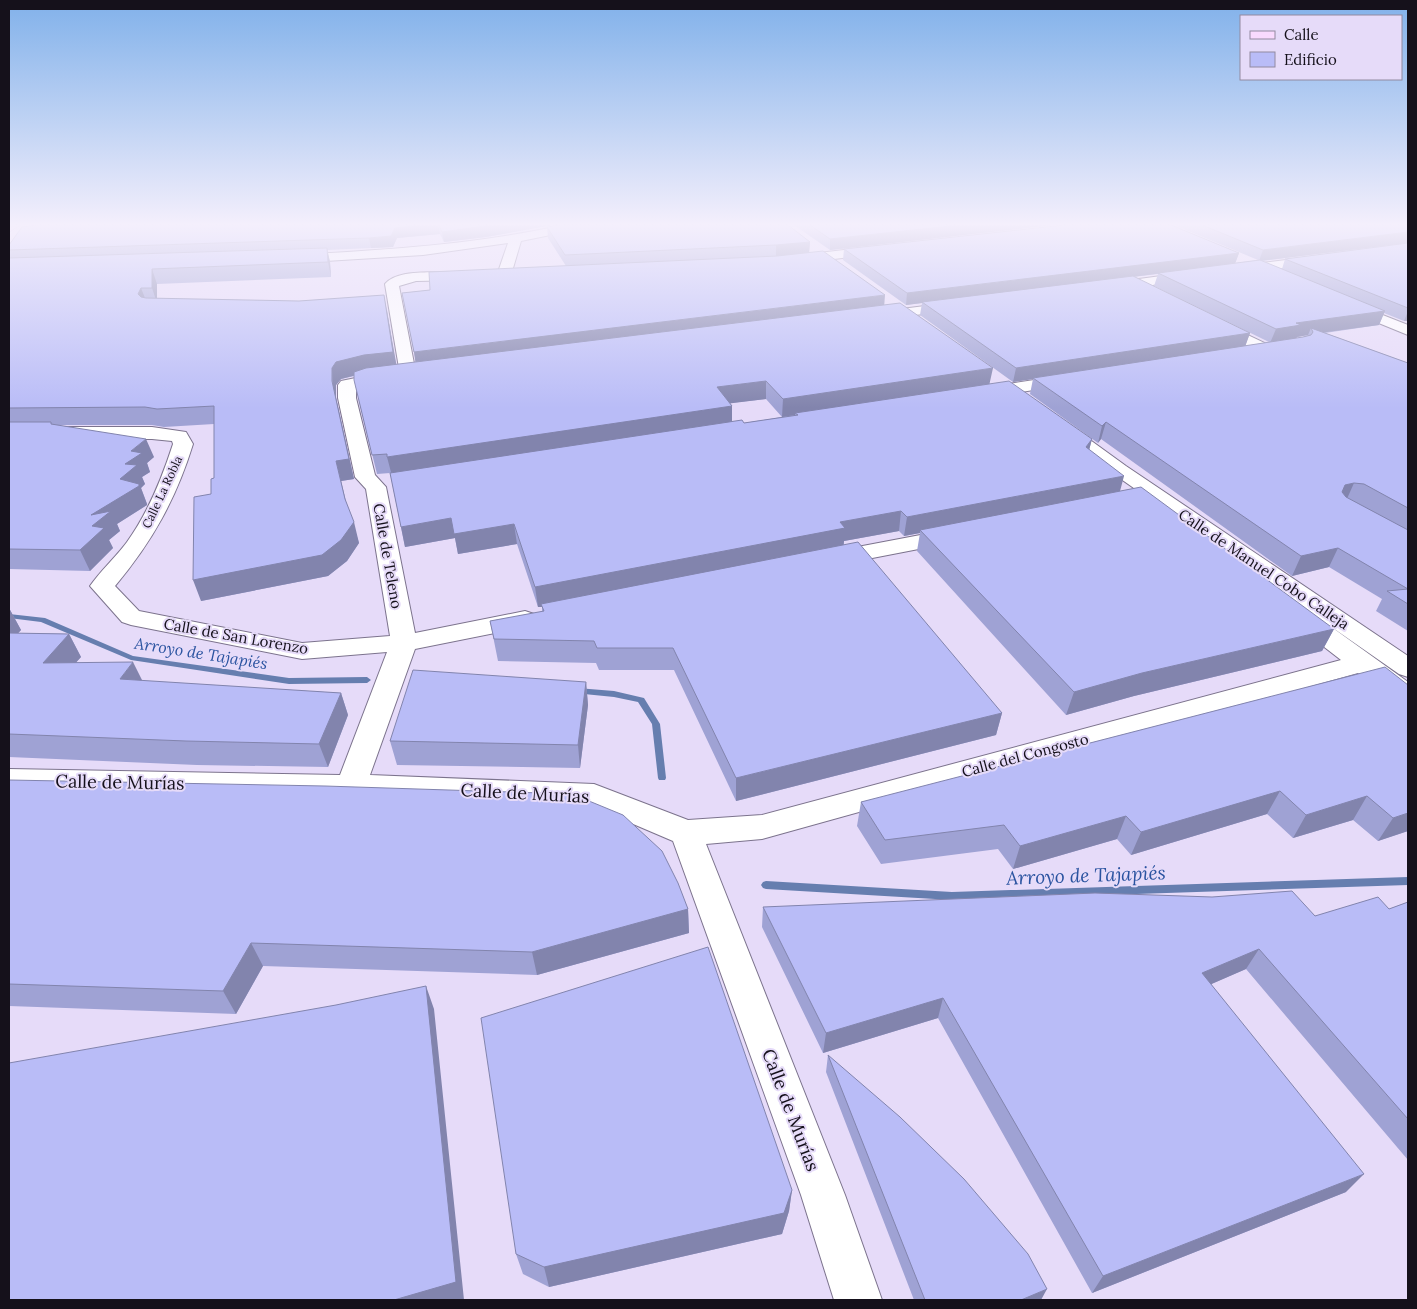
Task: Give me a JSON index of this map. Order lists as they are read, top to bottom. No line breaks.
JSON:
{"streets":{"street":["Calle La Robla","Calle de Teleno","Calle de Manuel Cobo Calleja","Calle de San Lorenzo","Calle del Congosto","Calle de Murías"]},"crossings":[["Calle La Robla","Calle de San Lorenzo"],["Calle de Teleno","Calle de San Lorenzo"],["Calle de Manuel Cobo Calleja","Calle del Congosto"],["Calle del Congosto","Calle de Murías"]],"water":["Arroyo de Tajapiés"],"legend":["Calle","Edificio"]}
